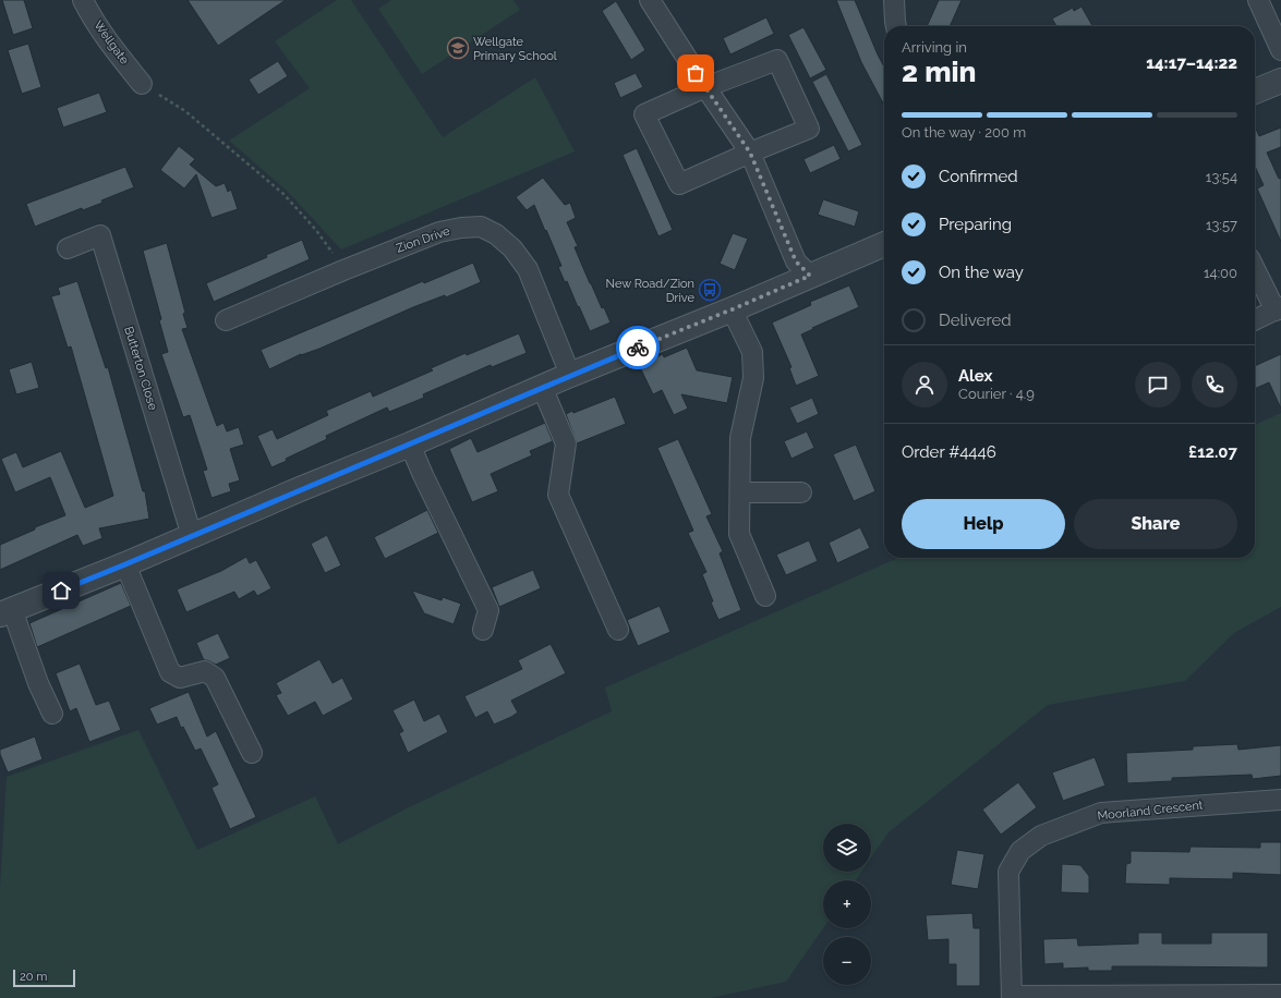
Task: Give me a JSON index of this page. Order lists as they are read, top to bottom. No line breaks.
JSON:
{"streets":{"street":["Wellgate","Zion Drive","Butterton Close","Moorland Crescent"]},"places":{"school or university":["Wellgate Primary School"],"bus stop":["New Road/Zion Drive"]},"scale_bar":"20 m","page":{"heading":["2 min","Arriving in","14:17–14:22"],"panel":["Alex","Courier · 4.9","Order #4446","£12.07"],"bar":"On the way · 200 m","list":[["Confirmed","13:54"],["Preparing","13:57"],["On the way","14:00"],"Delivered"],"buttons":["Help","Share"],"map_buttons":["+","−"],"scale":"20 m"}}
